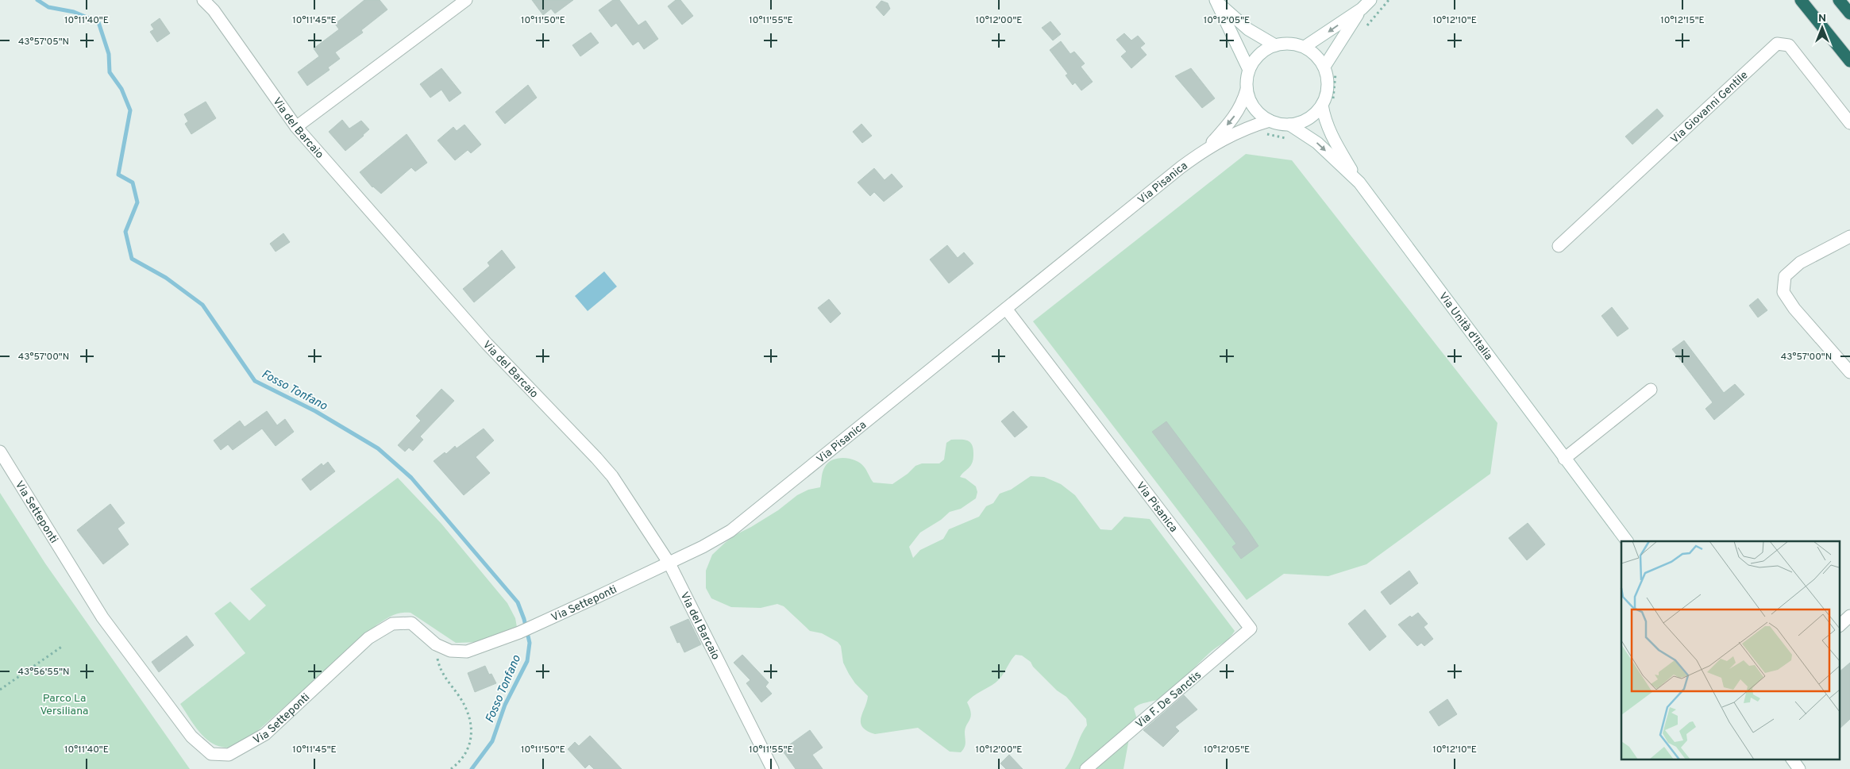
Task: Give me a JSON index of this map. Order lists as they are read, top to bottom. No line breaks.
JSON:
{"streets":{"street":["Via Giovanni Gentile","Via del Barcaio","Via Pisanica","Via Unità d'Italia","Via Setteponti","Via F. De Sanctis"]},"crossings":[["Via del Barcaio","Via Pisanica"],["Via del Barcaio","Via Setteponti"],["Via Pisanica","Via Unità d'Italia"],["Via Pisanica","Via Setteponti"],["Via Pisanica","Via F. De Sanctis"]],"water":["Fosso Tonfano"],"parks":["Parco La Versiliana"],"north":"top","coordinates":["10°11'40\"E","10°11'45\"E","10°11'50\"E","10°11'55\"E","10°12'00\"E","10°12'05\"E","10°12'10\"E","10°12'15\"E","43°57'05\"N","43°57'00\"N","43°56'55\"N"]}
